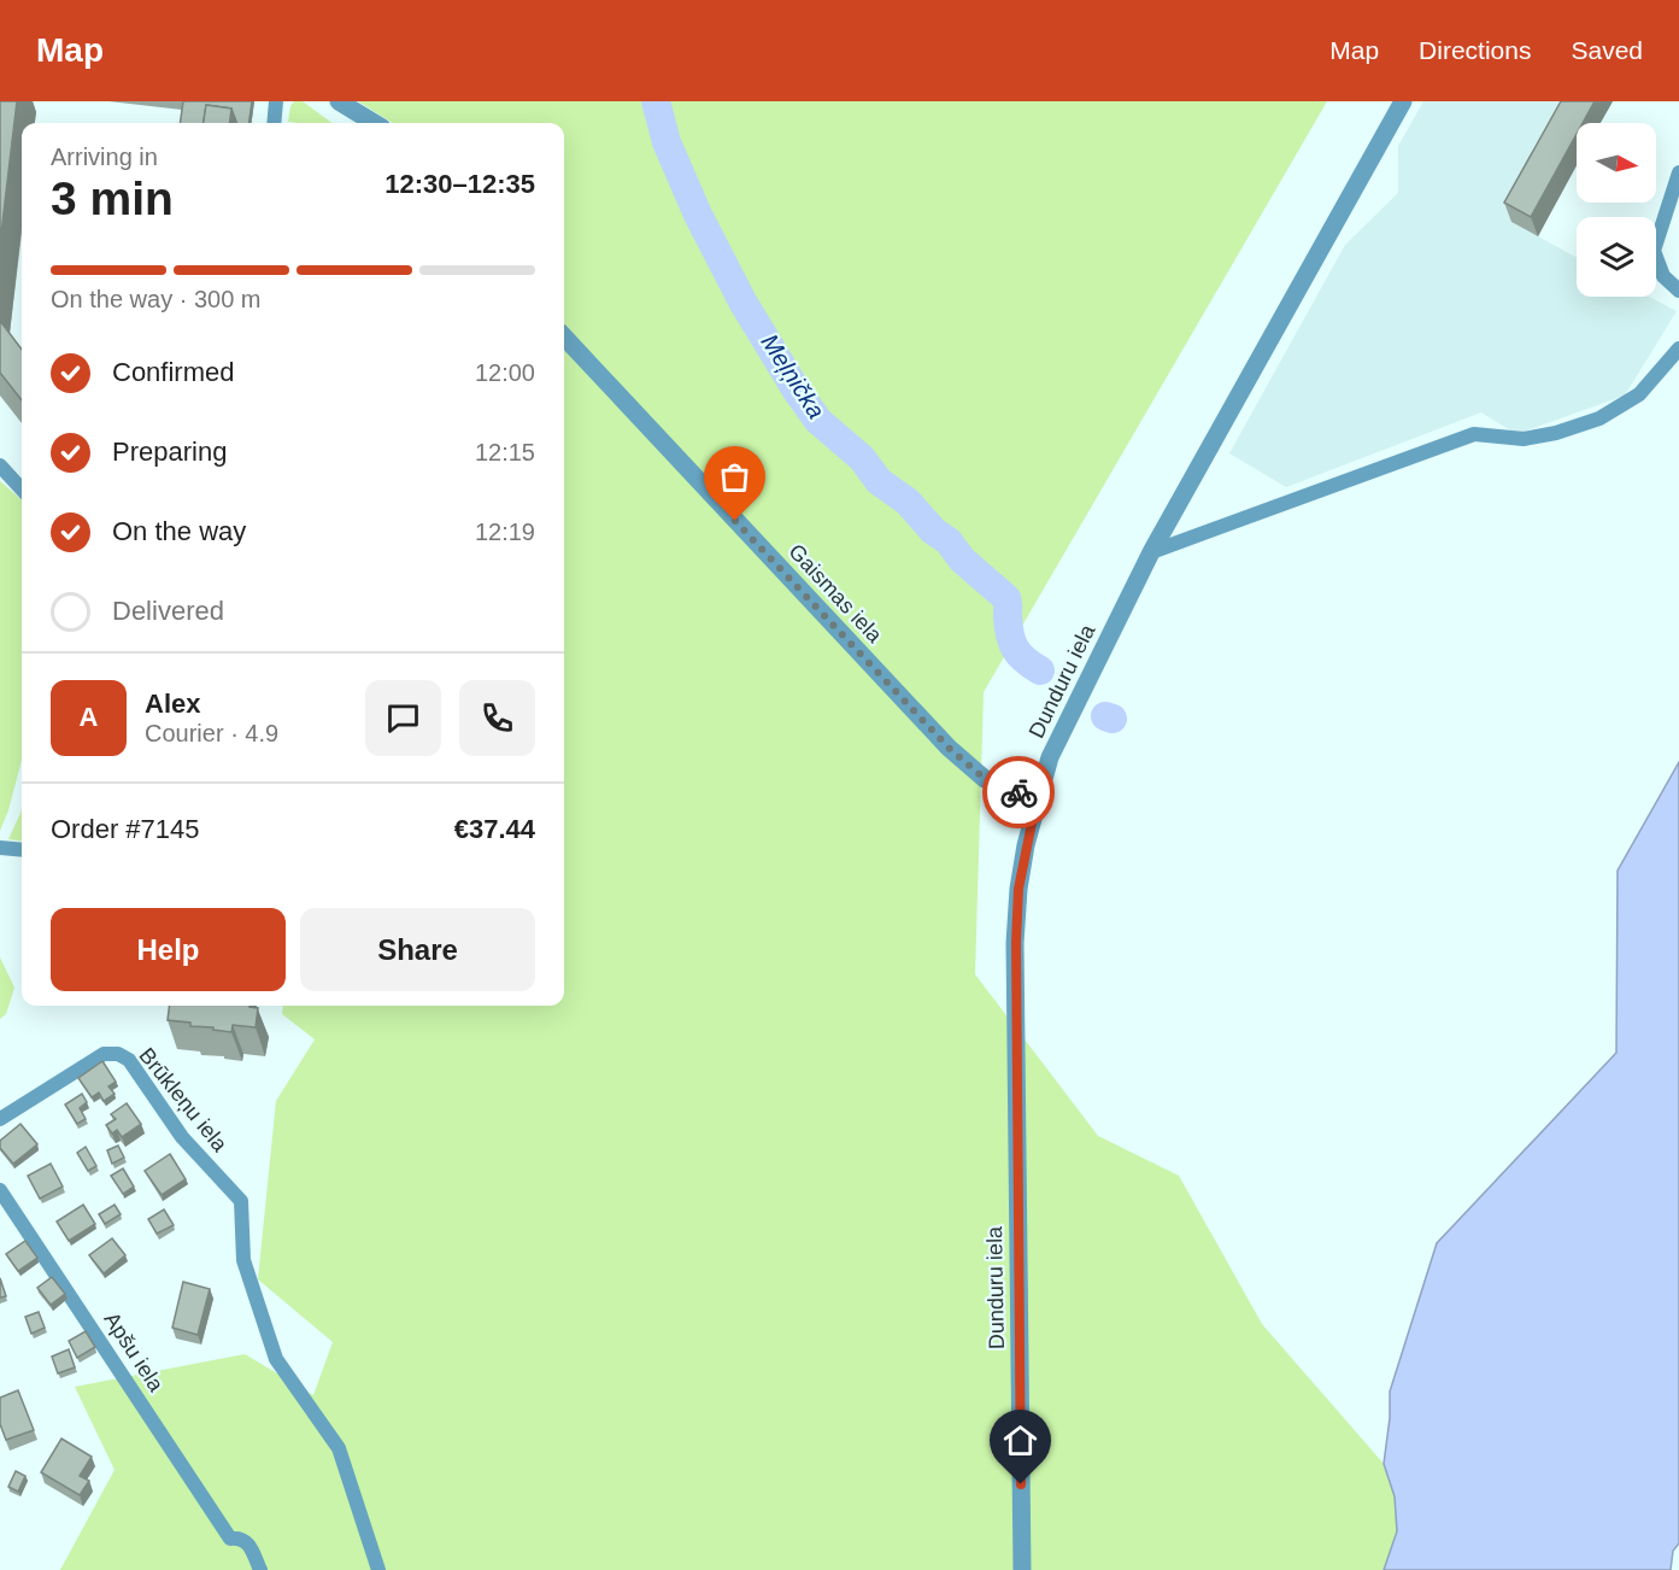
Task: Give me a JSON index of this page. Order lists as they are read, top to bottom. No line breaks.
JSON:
{"streets":{"street":["Gaismas iela","Dunduru iela","Brūkleņu iela","Apšu iela"]},"crossings":[["Gaismas iela","Dunduru iela"]],"water":["Meļņička"],"north":"right","page":{"header":"Map","nav":["Map","Directions","Saved"],"heading":["3 min","Arriving in","12:30–12:35"],"panel":["Alex","Courier · 4.9","Order #7145","€37.44"],"bar":"On the way · 300 m","list":[["Confirmed","12:00"],["Preparing","12:15"],["On the way","12:19"],"Delivered"],"round":"A","buttons":["Help","Share"]}}
